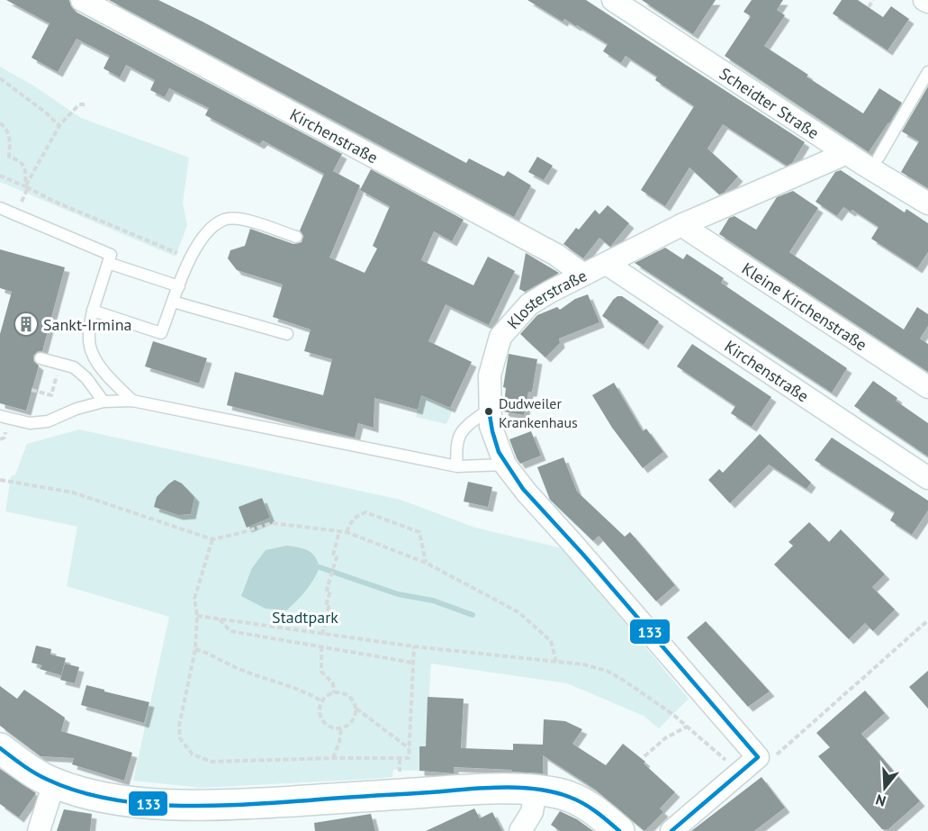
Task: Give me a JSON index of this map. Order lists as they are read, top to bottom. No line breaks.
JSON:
{"streets":{"street":["Scheidter Straße","Kirchenstraße","Klosterstraße","Kleine Kirchenstraße"]},"crossings":[["Scheidter Straße","Klosterstraße"],["Kirchenstraße","Klosterstraße"],["Klosterstraße","Kleine Kirchenstraße"]],"parks":["Stadtpark"],"places":{"building":["Sankt-Irmina"],"other":["Dudweiler Krankenhaus"]},"lines":["transit line 133"],"north":"bottom"}
